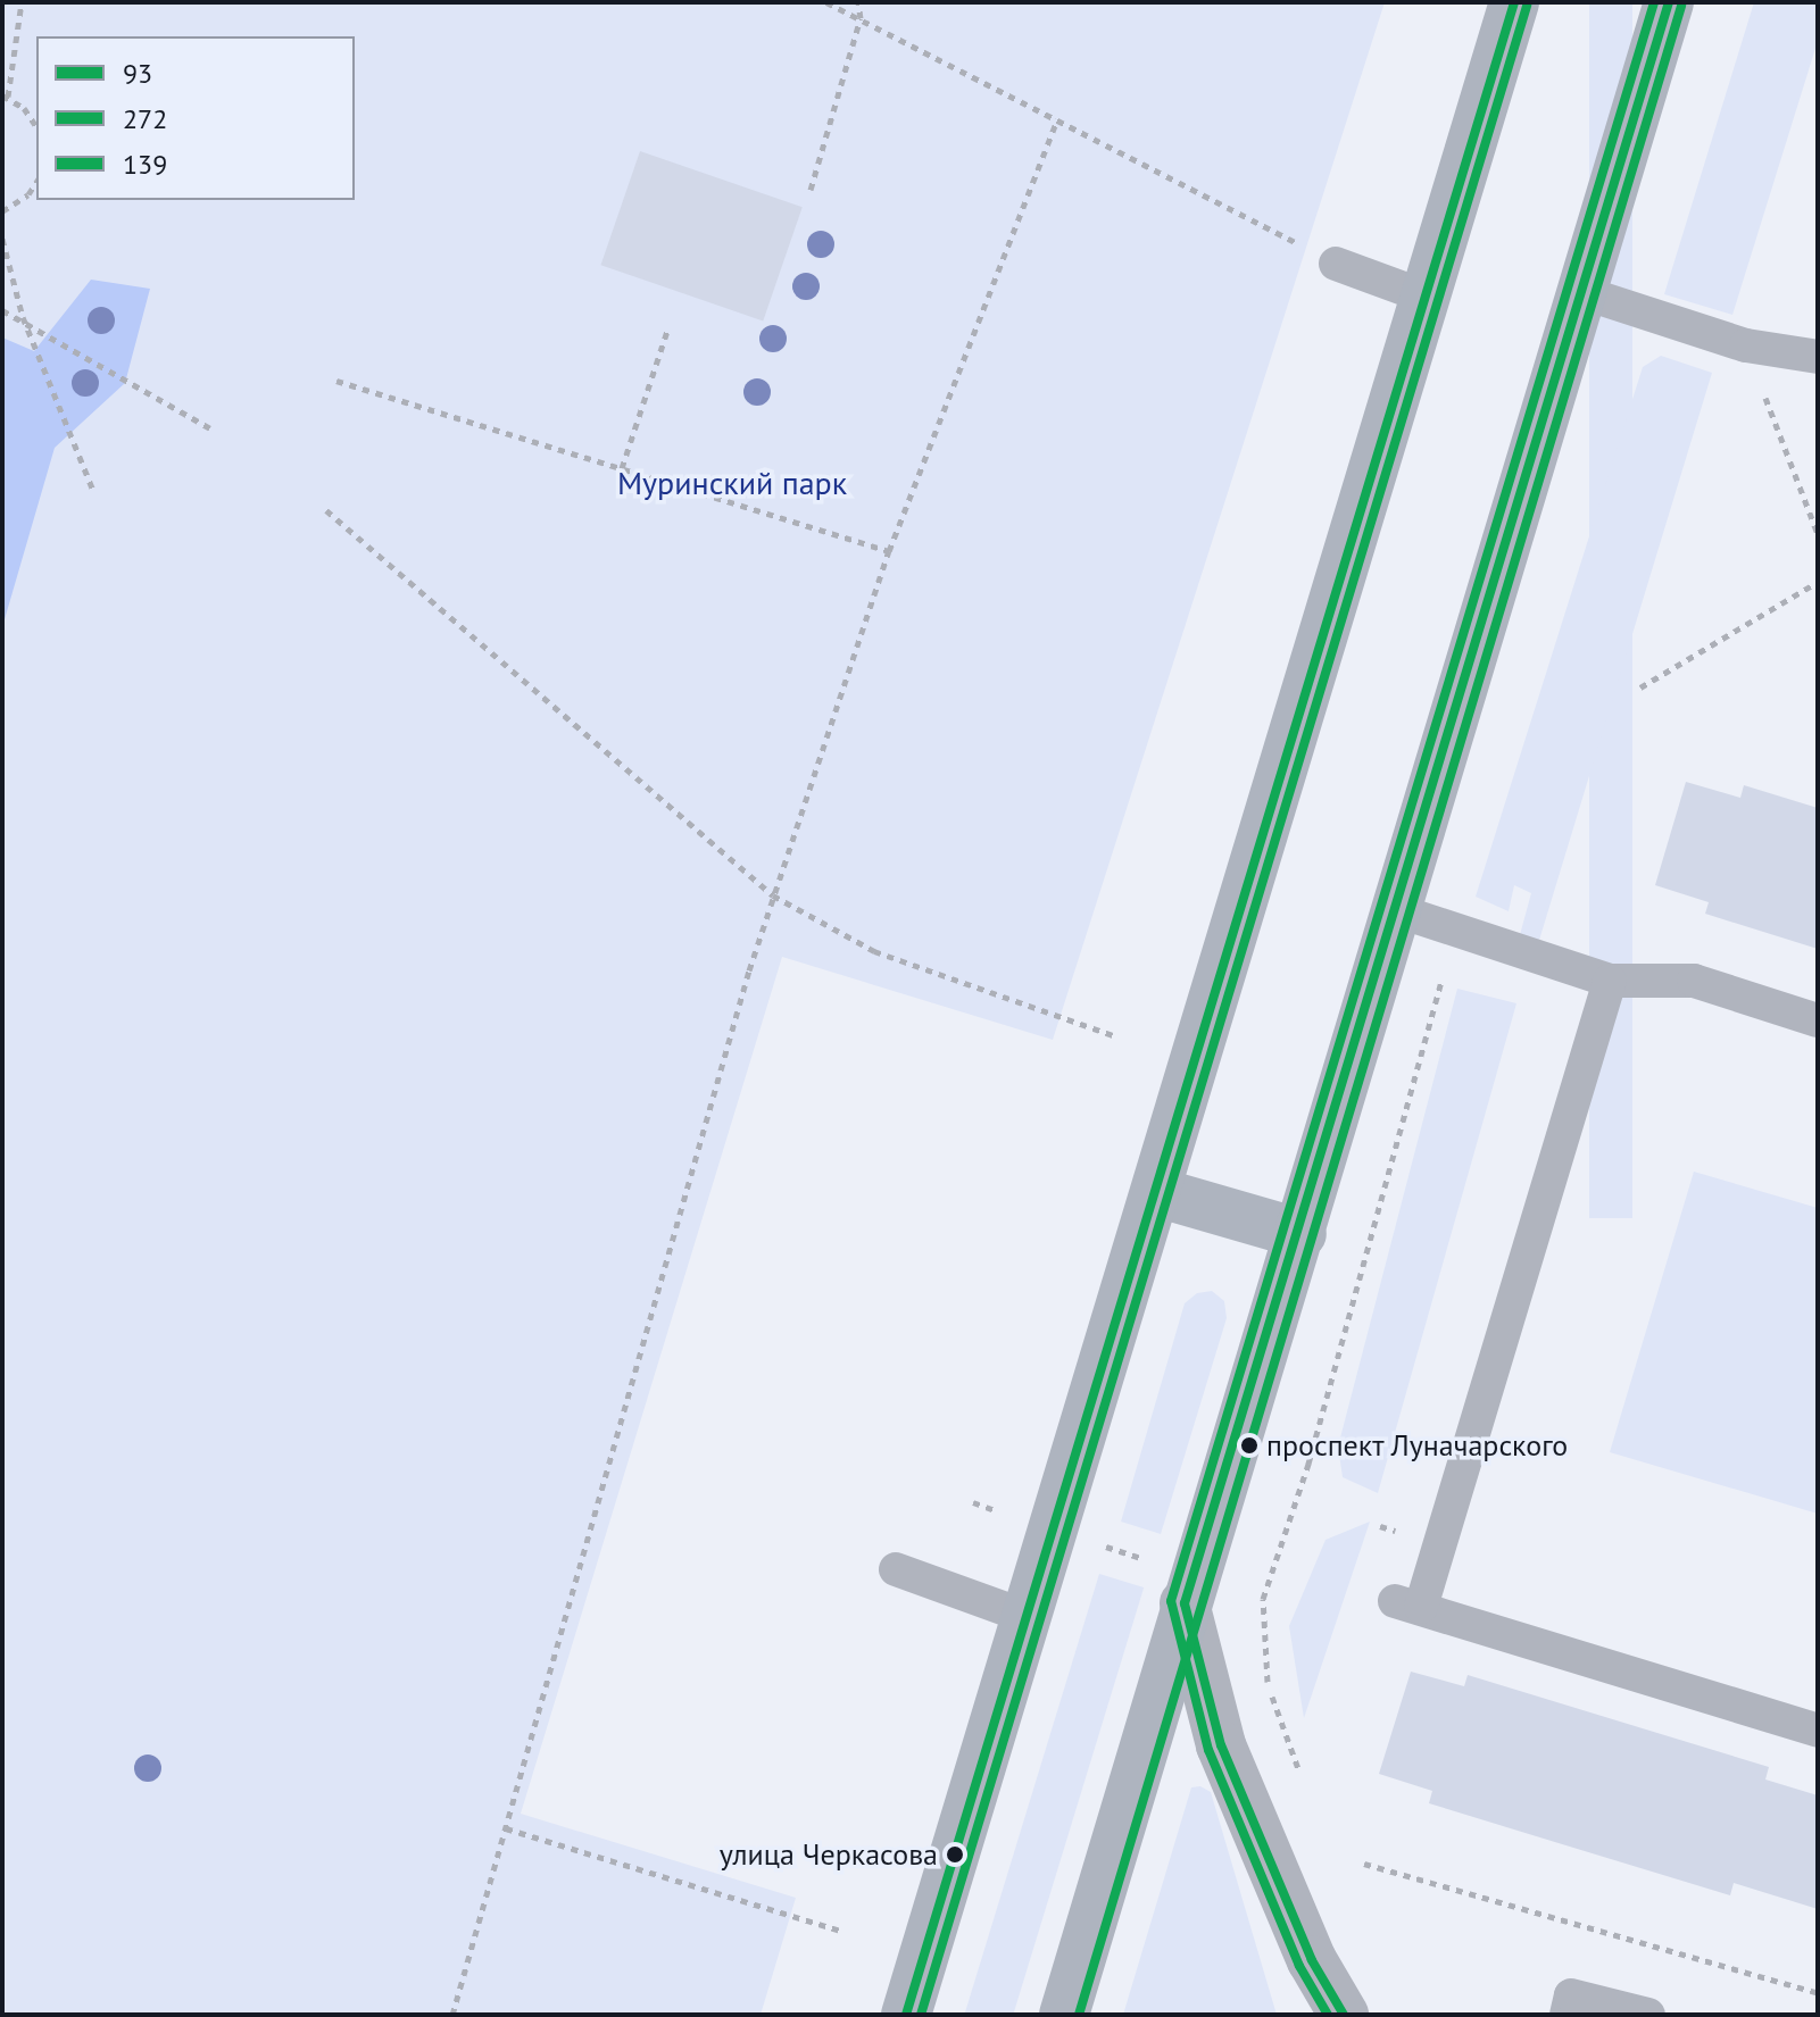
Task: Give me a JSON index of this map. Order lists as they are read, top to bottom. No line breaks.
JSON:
{"parks":["Муринский парк"],"places":["проспект Луначарского","улица Черкасова"],"lines":["transit line 93","transit line 139","transit line 272"],"legend":["93","272","139"]}
